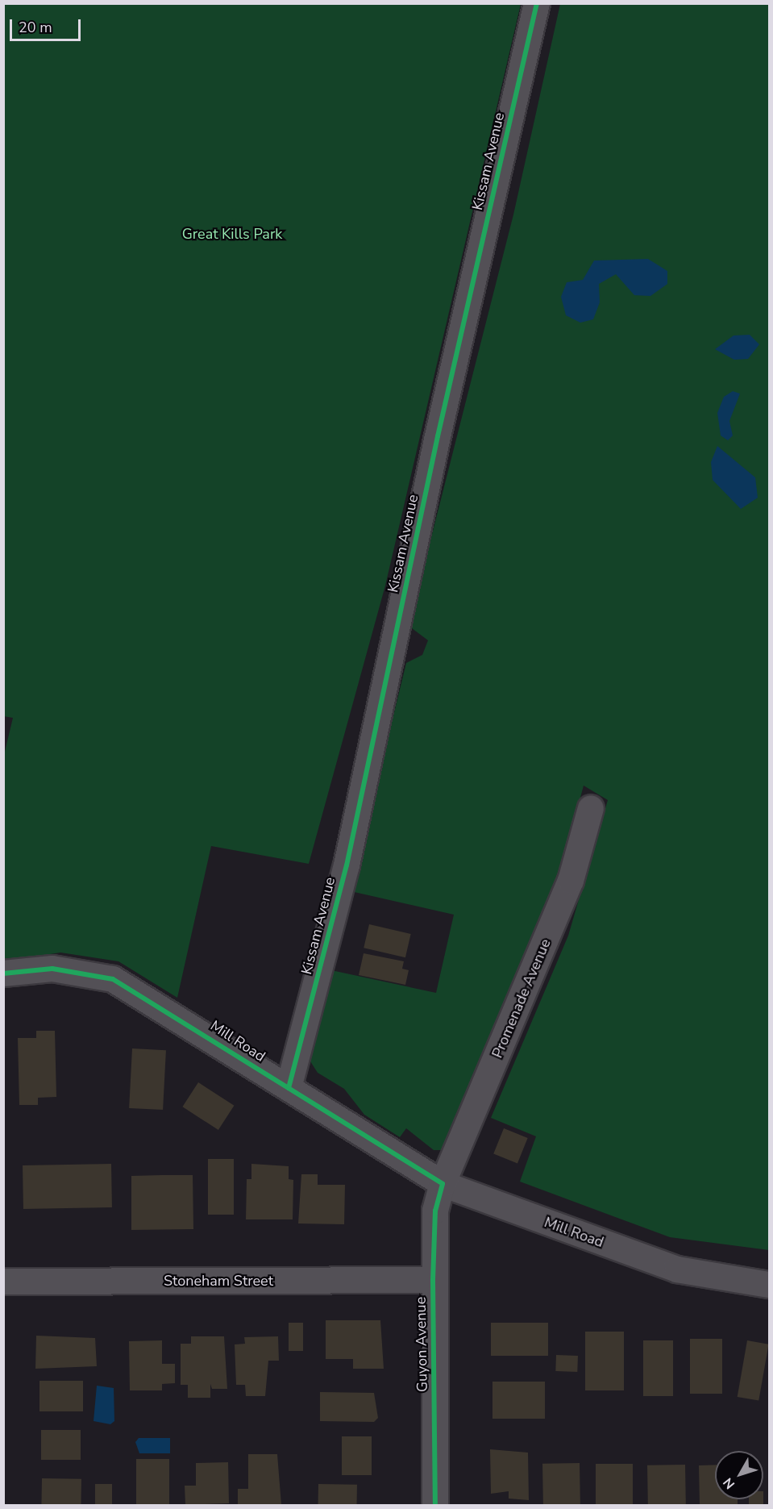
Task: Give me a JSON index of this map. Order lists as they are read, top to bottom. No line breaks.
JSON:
{"streets":{"street":["Kissam Avenue","Promenade Avenue","Mill Road","Stoneham Street","Guyon Avenue"]},"crossings":[["Kissam Avenue","Mill Road"],["Promenade Avenue","Mill Road"],["Promenade Avenue","Guyon Avenue"],["Mill Road","Guyon Avenue"],["Stoneham Street","Guyon Avenue"]],"parks":["Great Kills Park"],"scale_bar":"20 m","north":"bottom left"}
